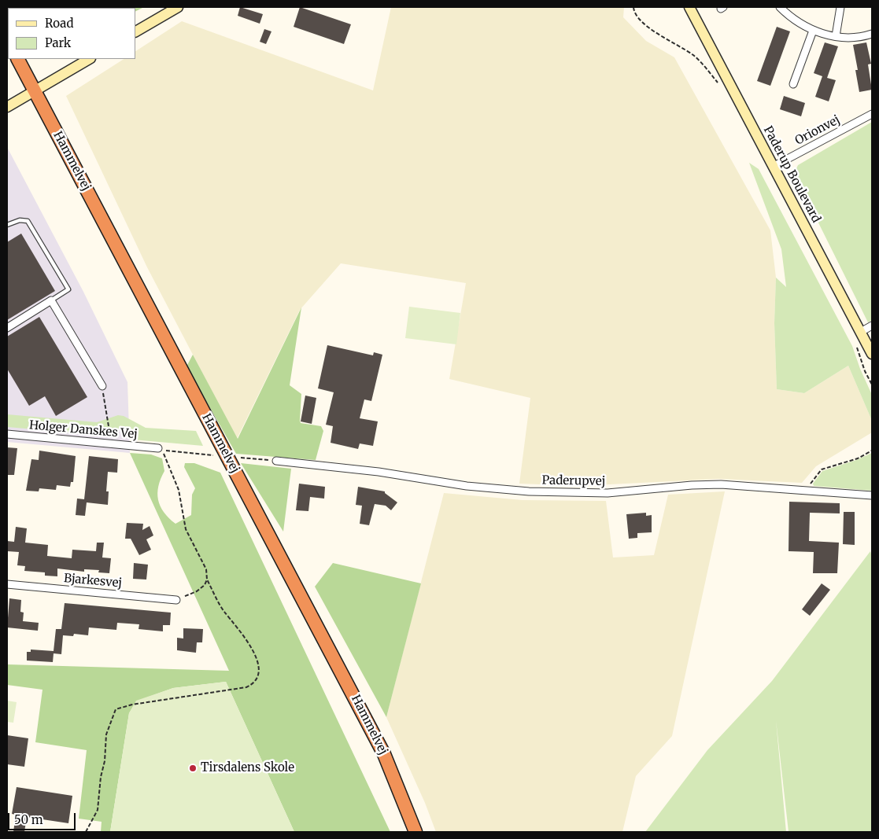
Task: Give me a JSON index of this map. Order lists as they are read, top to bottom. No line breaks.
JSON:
{"streets":{"highway":["Hammelvej"],"street":["Orionvej","Paderup Boulevard","Holger Danskes Vej","Paderupvej","Bjarkesvej"]},"crossings":[["Orionvej","Paderup Boulevard"]],"places":["Tirsdalens Skole"],"legend":["Road","Park"],"scale_bar":"50 m"}
